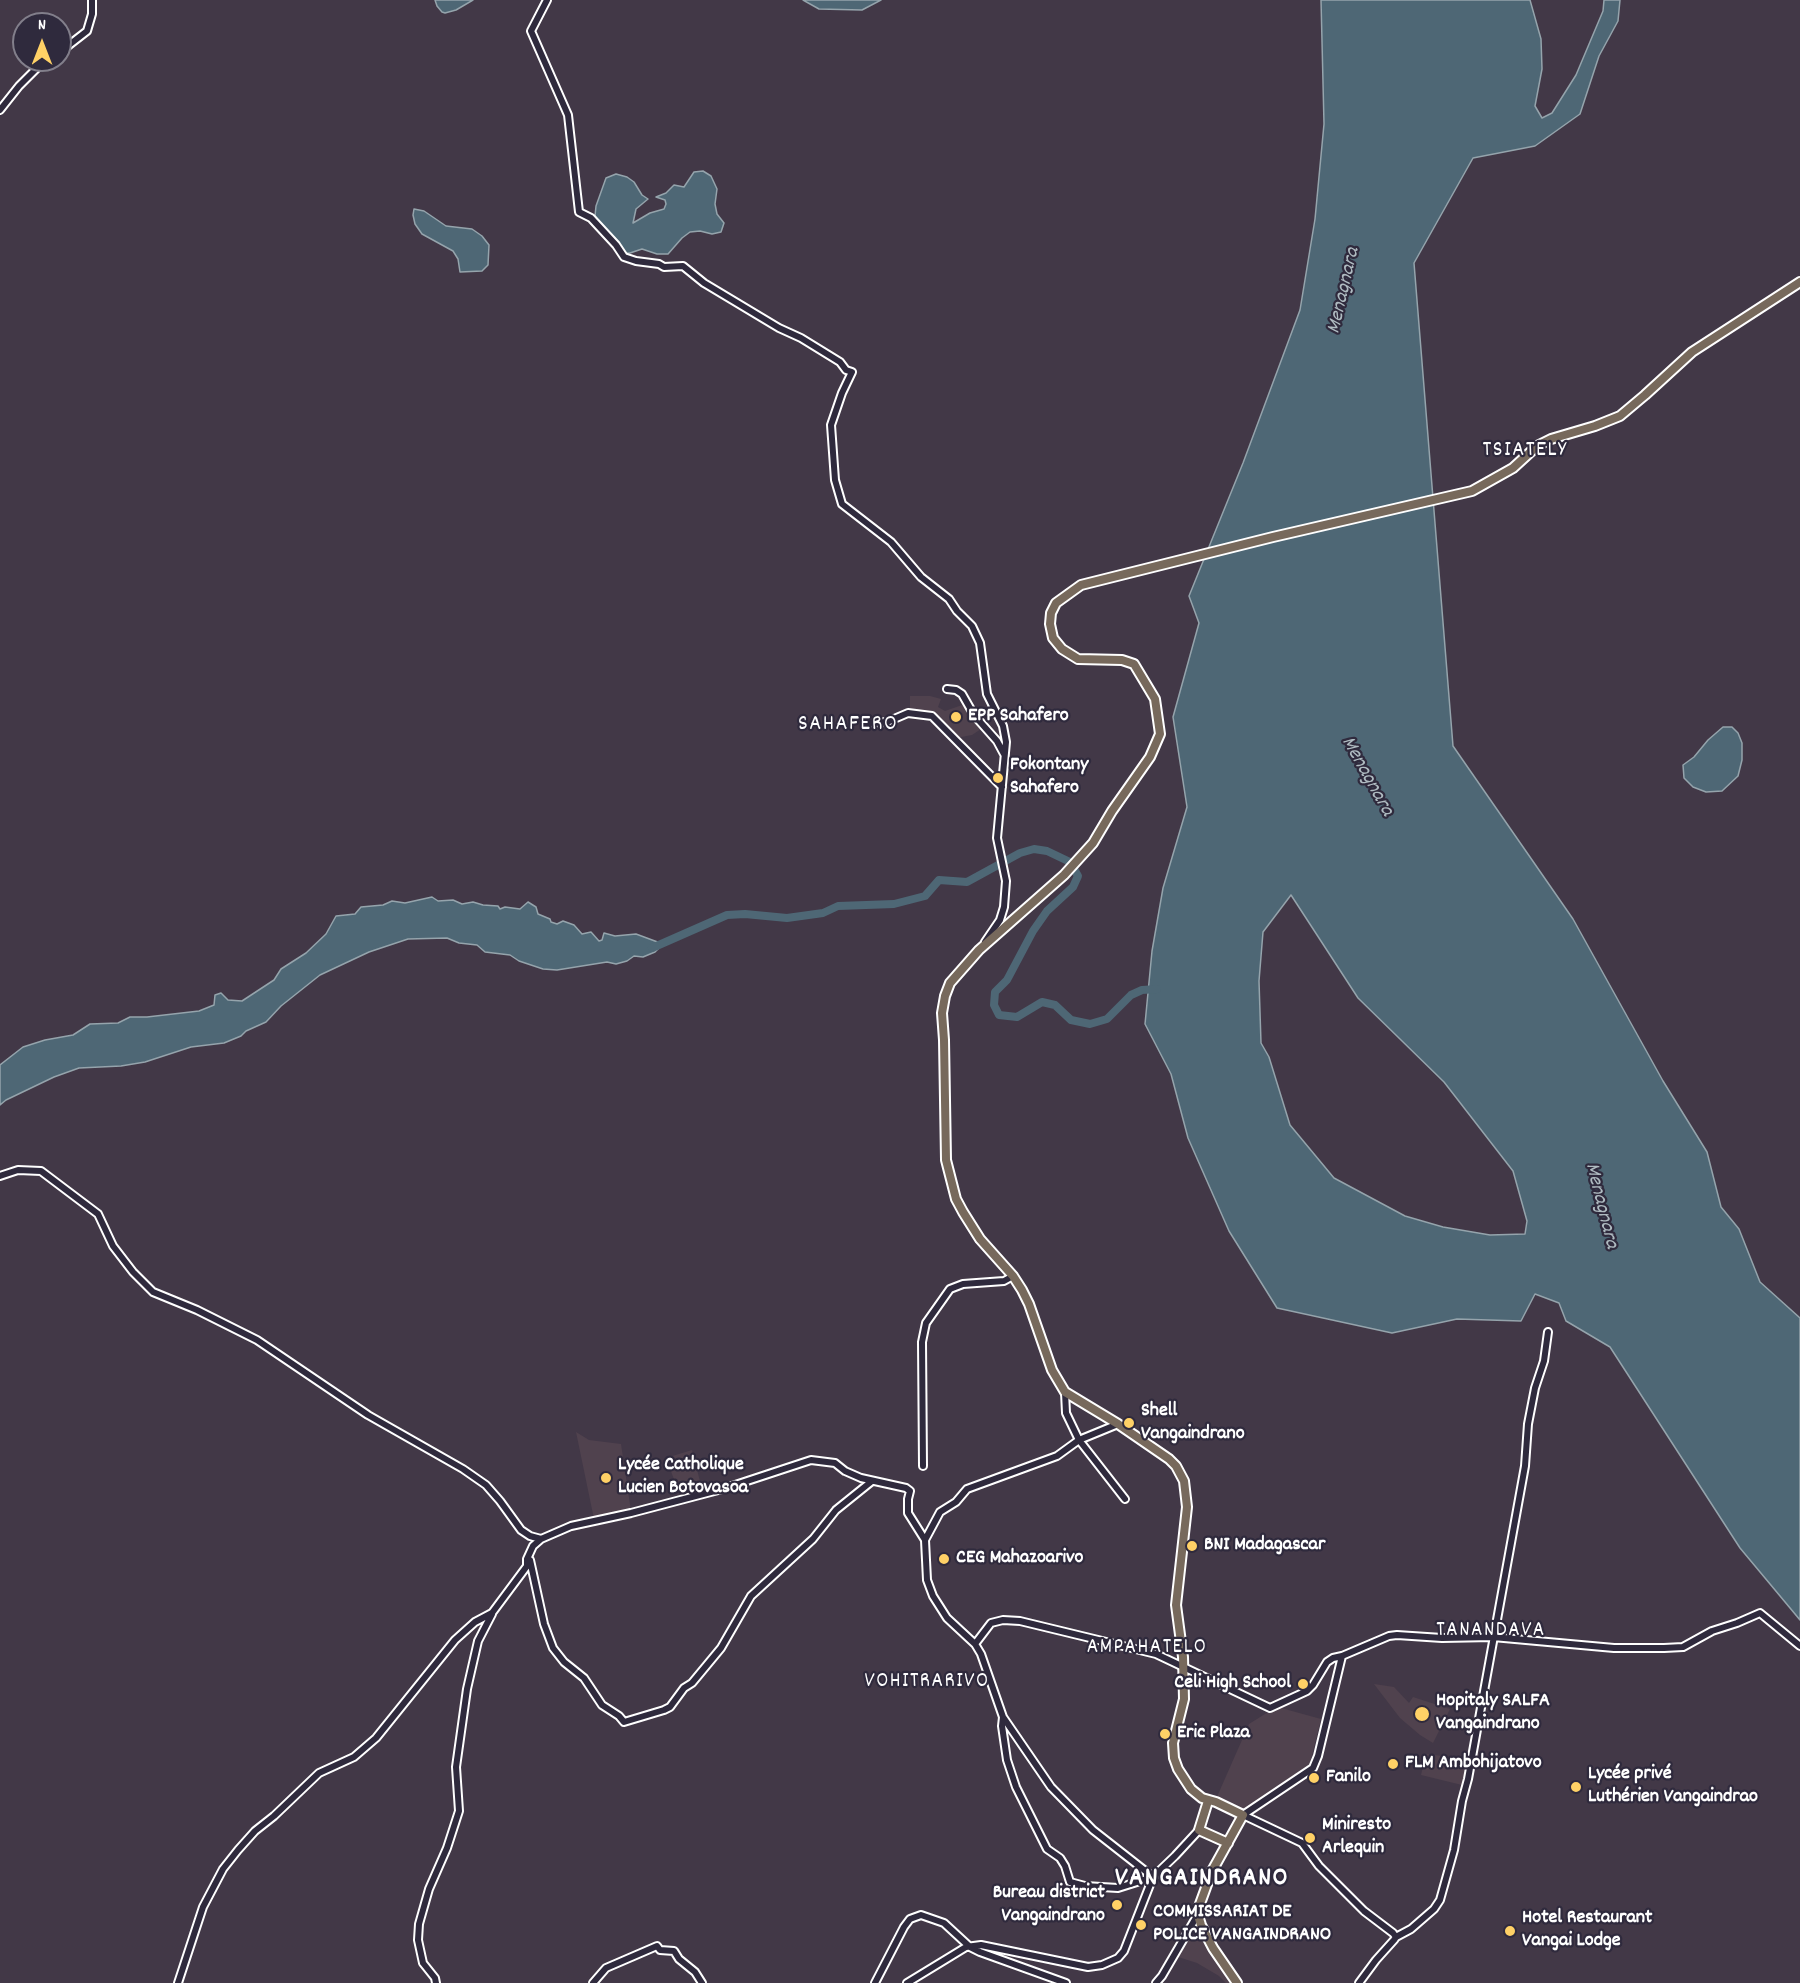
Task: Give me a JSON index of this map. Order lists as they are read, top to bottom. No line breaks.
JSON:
{"districts":["TSIATELY","SAHAFERO","TANANDAVA","AMPAHATELO","VOHITRARIVO","VANGAINDRANO"],"water":["Menagnara"],"places":["EPP Sahafero","Fokontany Sahafero","Shell Vangaindrano","Lycée Catholique Lucien Botovasoa","BNI Madagascar","CEG Mahazoarivo","Celi High School","Hopitaly SALFA Vangaindrano","Eric Plaza","FLM Ambohijatovo","Fanilo","Lycée privé Luthérien Vangaindrao","Miniresto Arlequin","Bureau district Vangaindrano","COMMISSARIAT DE POLICE VANGAINDRANO","Hotel Restaurant Vangai Lodge"],"north":"top"}
